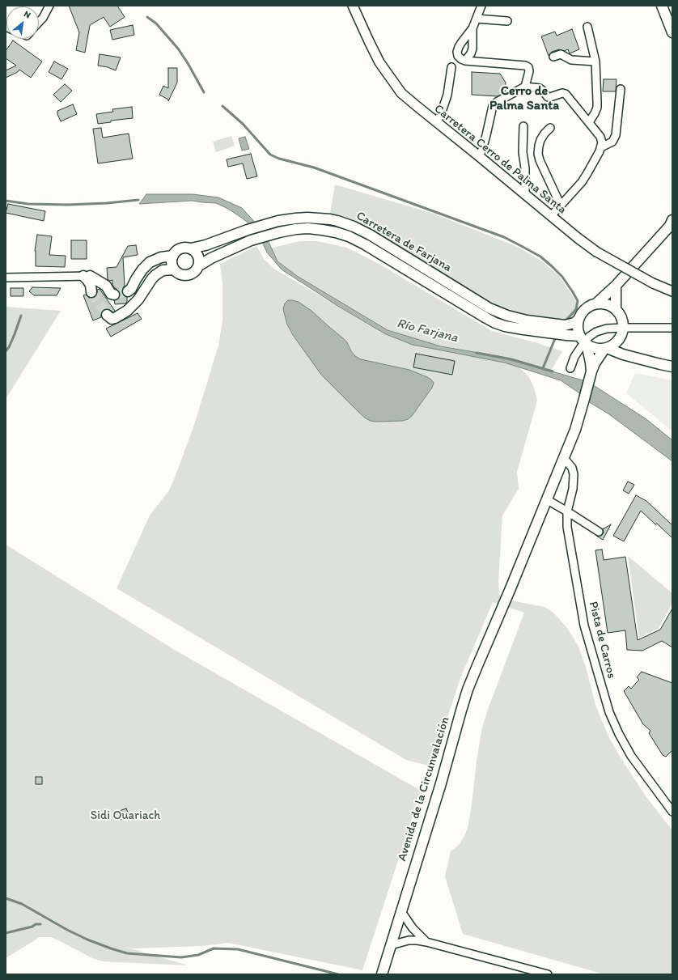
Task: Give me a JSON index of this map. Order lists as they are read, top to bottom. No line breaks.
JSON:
{"streets":{"main road":["Carretera de Farjana","Avenida de la Circunvalación"],"street":["Carretera Cerro de Palma Santa","Pista de Carros"]},"crossings":[["Pista de Carros","Avenida de la Circunvalación"]],"districts":["Cerro de Palma Santa"],"water":["Río Farjana"],"parks":["Sidi Ouariach"],"north":"top right"}
